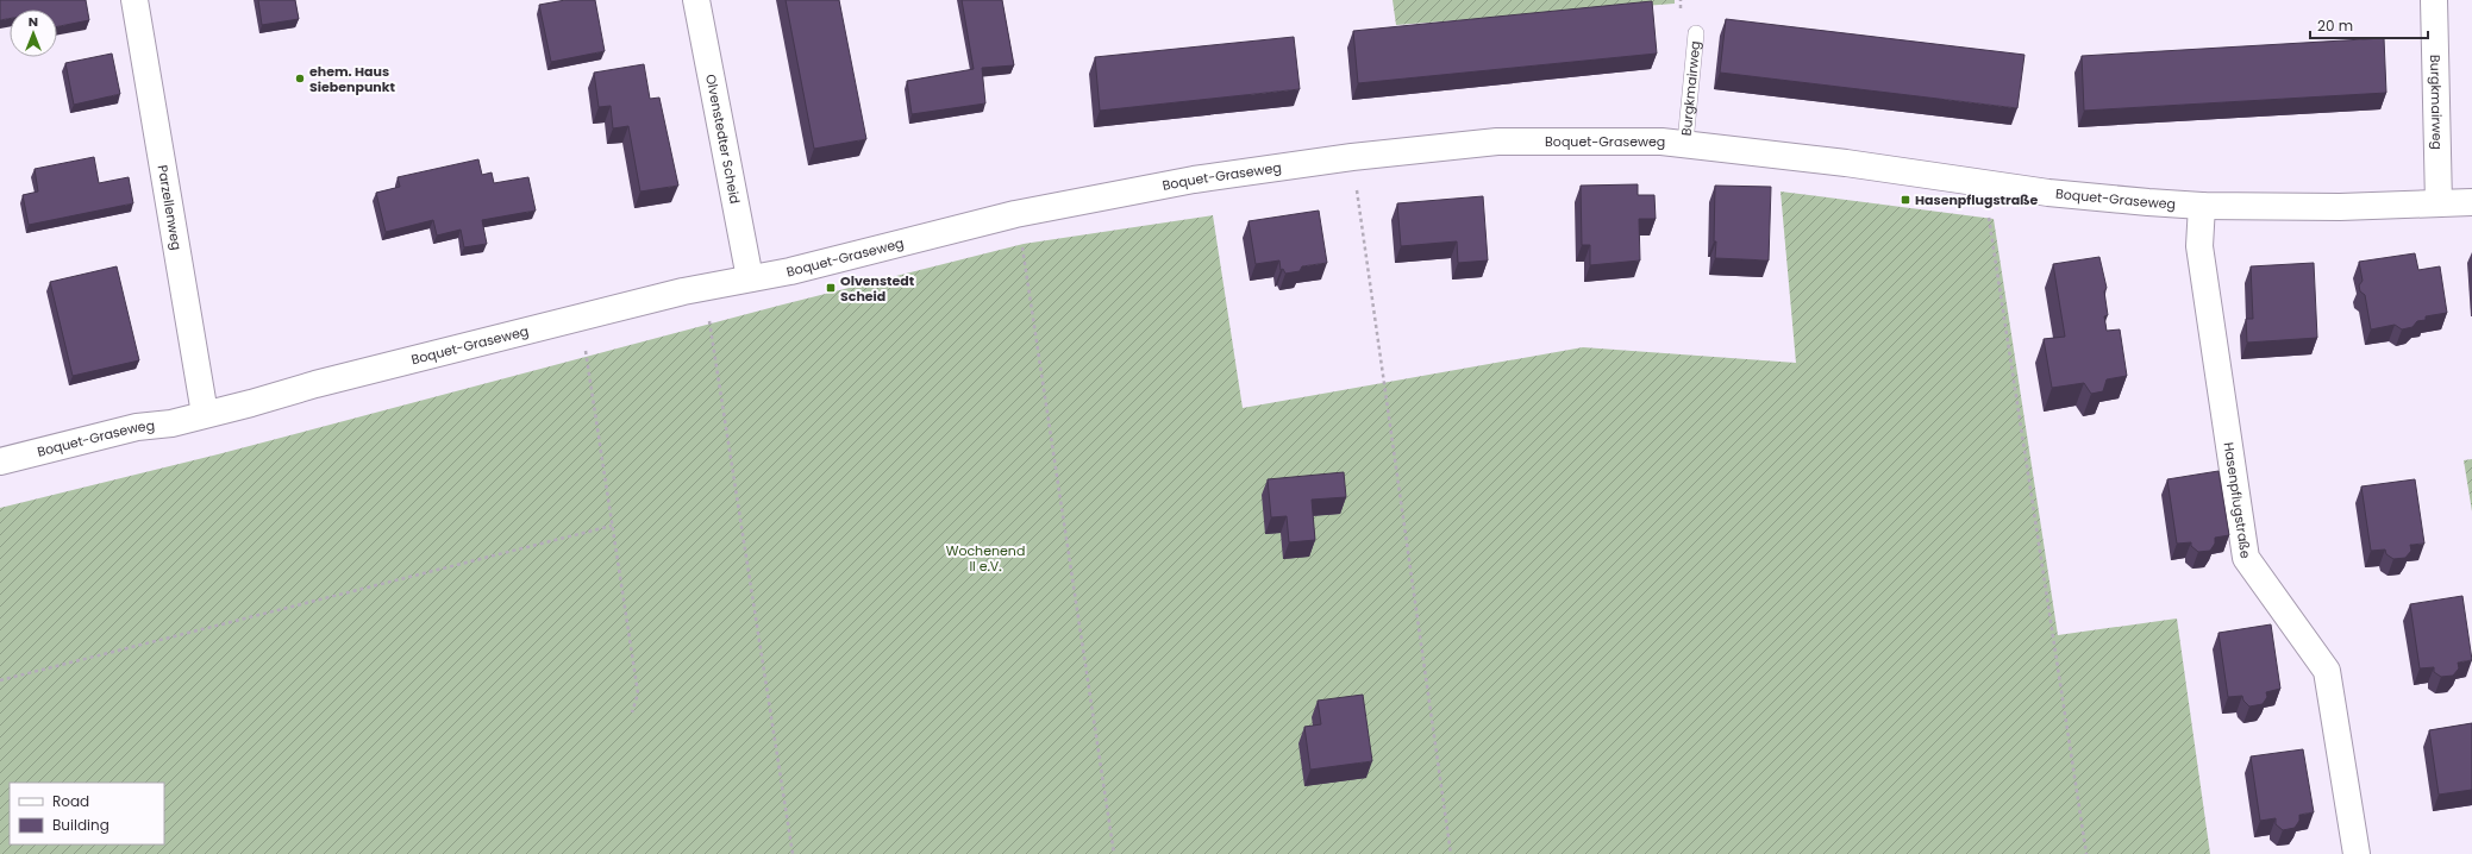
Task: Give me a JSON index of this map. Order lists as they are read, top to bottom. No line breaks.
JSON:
{"streets":{"street":["Burgkmairweg","Olvenstedter Scheid","Boquet-Graseweg","Parzellenweg","Hasenpflugstraße"]},"crossings":[["Burgkmairweg","Boquet-Graseweg"],["Olvenstedter Scheid","Boquet-Graseweg"],["Boquet-Graseweg","Parzellenweg"],["Boquet-Graseweg","Hasenpflugstraße"]],"parks":["Wochenend II e.V."],"places":{"other":["ehem. Haus Siebenpunkt"],"transit":["Hasenpflugstraße","Olvenstedt Scheid"]},"legend":["Road","Building"],"scale_bar":"20 m","north":"top"}
